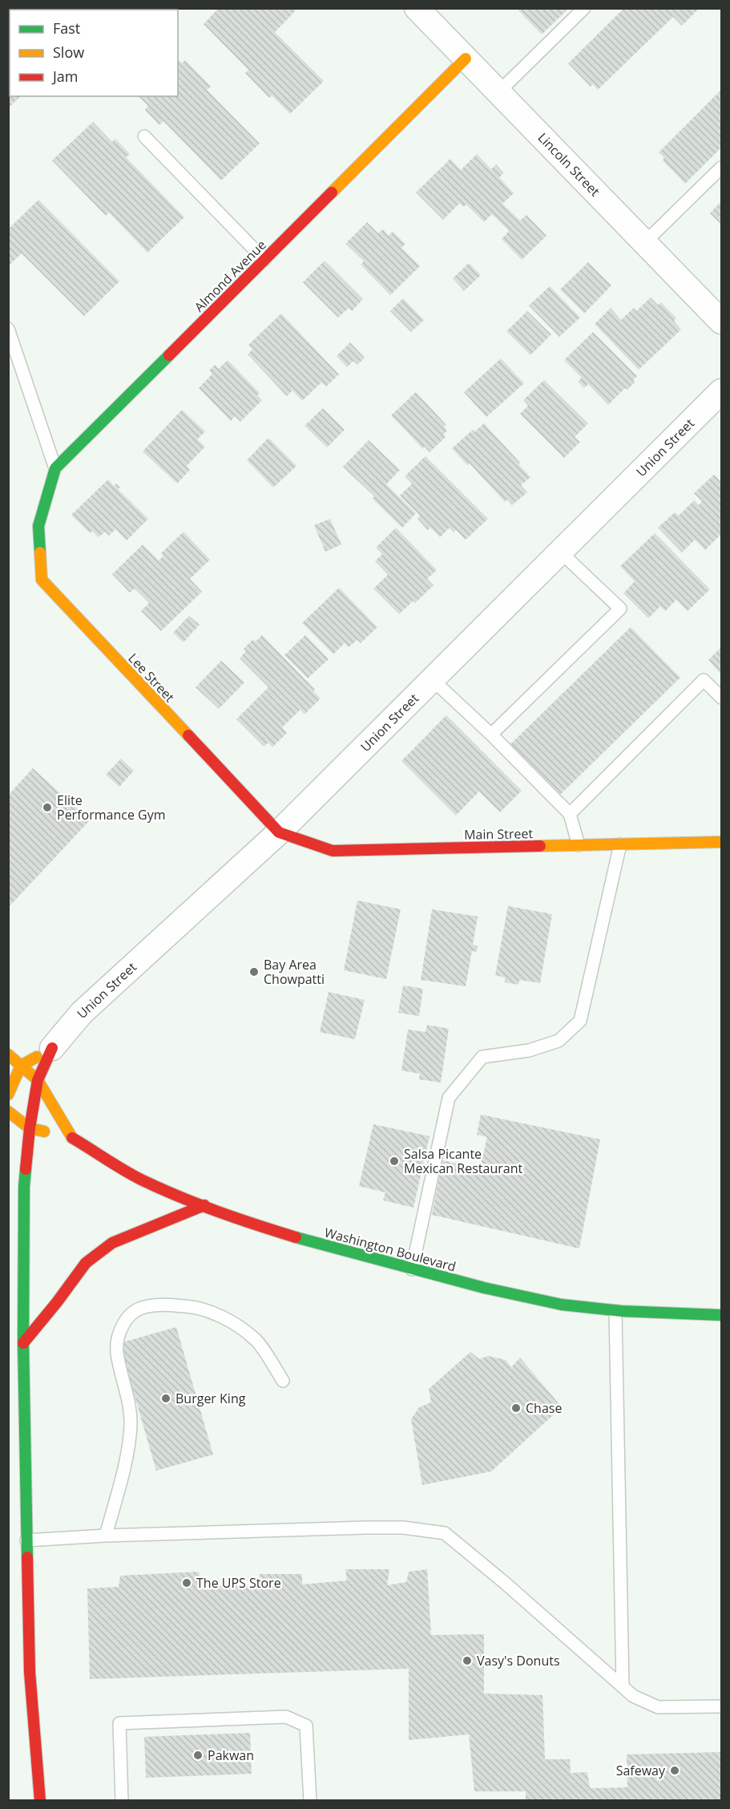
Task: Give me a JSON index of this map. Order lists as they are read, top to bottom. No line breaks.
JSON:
{"streets":{"main road":["Almond Avenue","Lee Street","Main Street","Washington Boulevard"],"street":["Lincoln Street","Union Street"]},"crossings":[["Lincoln Street","Almond Avenue"],["Almond Avenue","Lee Street"],["Union Street","Lee Street"],["Union Street","Main Street"],["Lee Street","Main Street"]],"places":["Elite Performance Gym","Bay Area Chowpatti","Salsa Picante Mexican Restaurant","Burger King","Chase","The UPS Store","Vasy's Donuts","Pakwan","Safeway"],"legend":["Fast","Slow","Jam"]}
